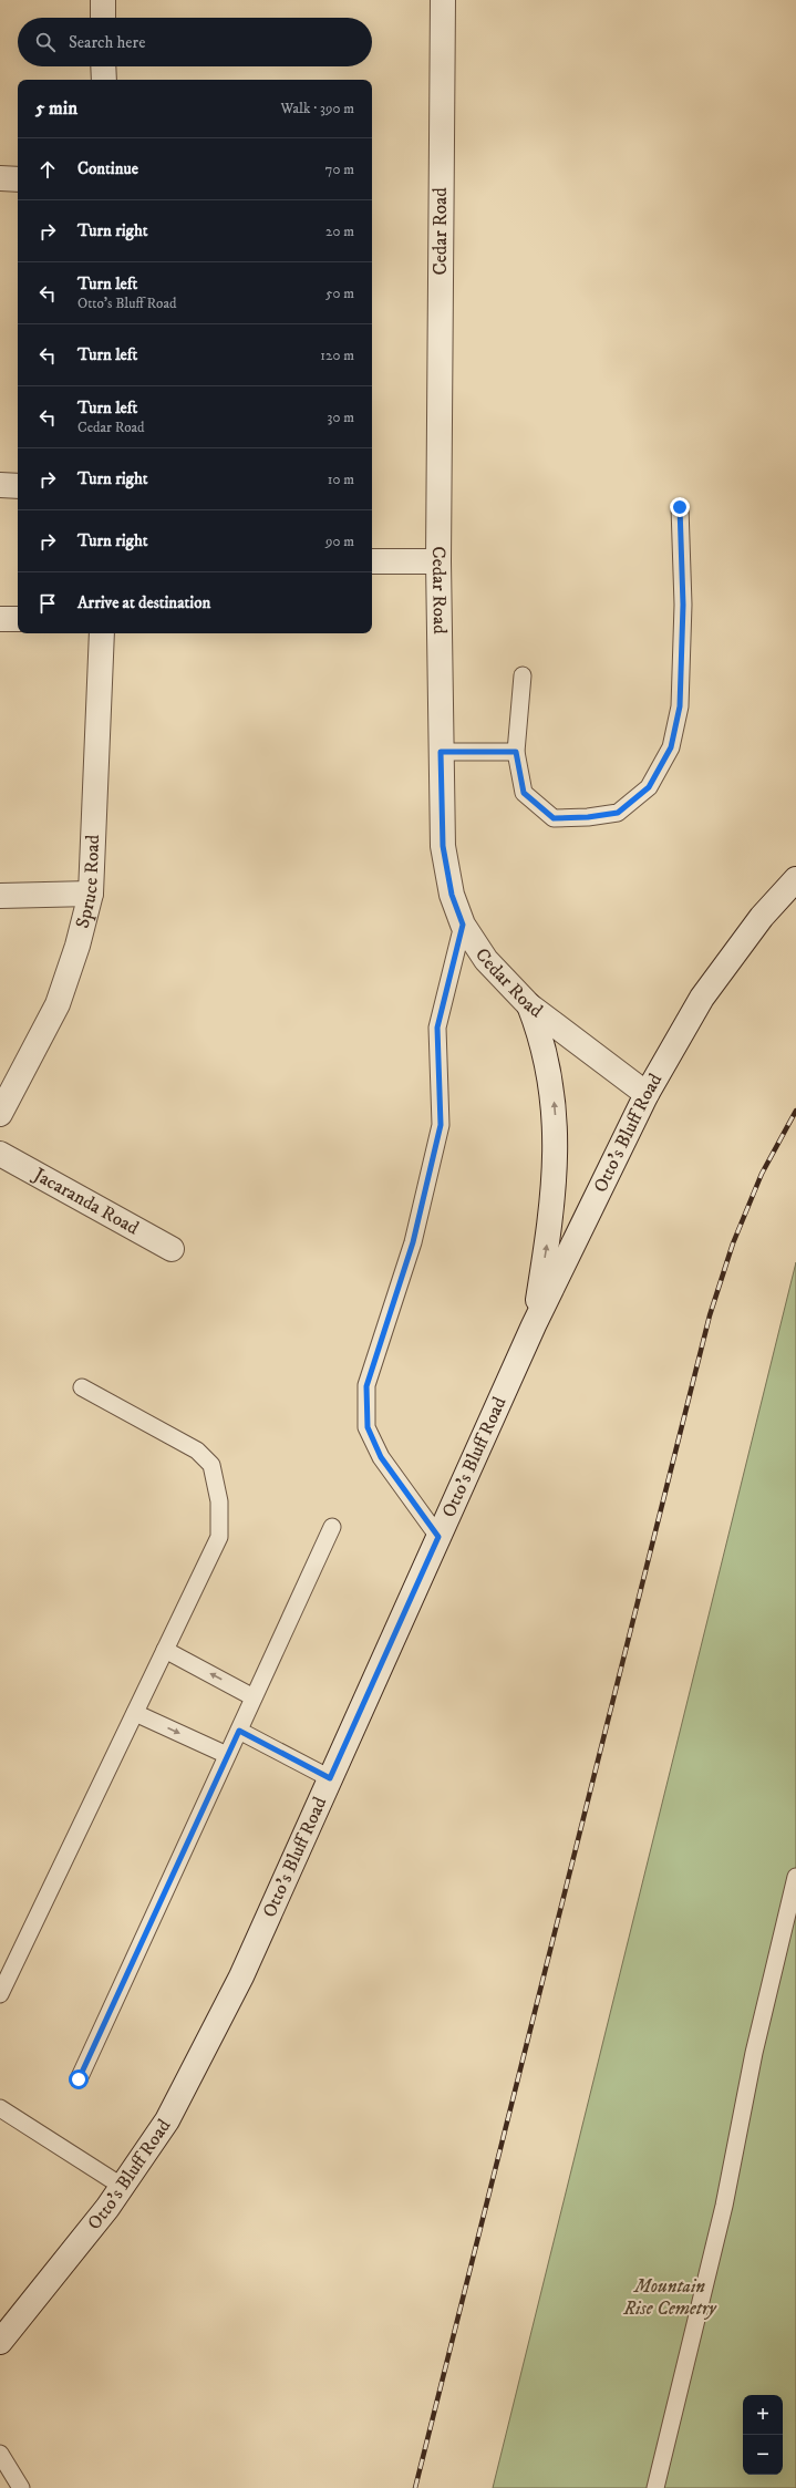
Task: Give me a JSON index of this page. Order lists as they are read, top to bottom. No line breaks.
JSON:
{"streets":{"street":["Cedar Road","Spruce Road","Otto's Bluff Road","Jacaranda Road"]},"crossings":[["Cedar Road","Otto's Bluff Road"]],"parks":["Mountain Rise Cemetry"],"page":{"search":"Search here","heading":["5 min","Walk · 390 m"],"list":[["Continue","70 m"],["Turn right","20 m"],["Turn left","Otto's Bluff Road","50 m"],["Turn left","120 m"],["Turn left","Cedar Road","30 m"],["Turn right","10 m"],["Turn right","90 m"],"Arrive at destination"],"map_buttons":["+","−"]}}
